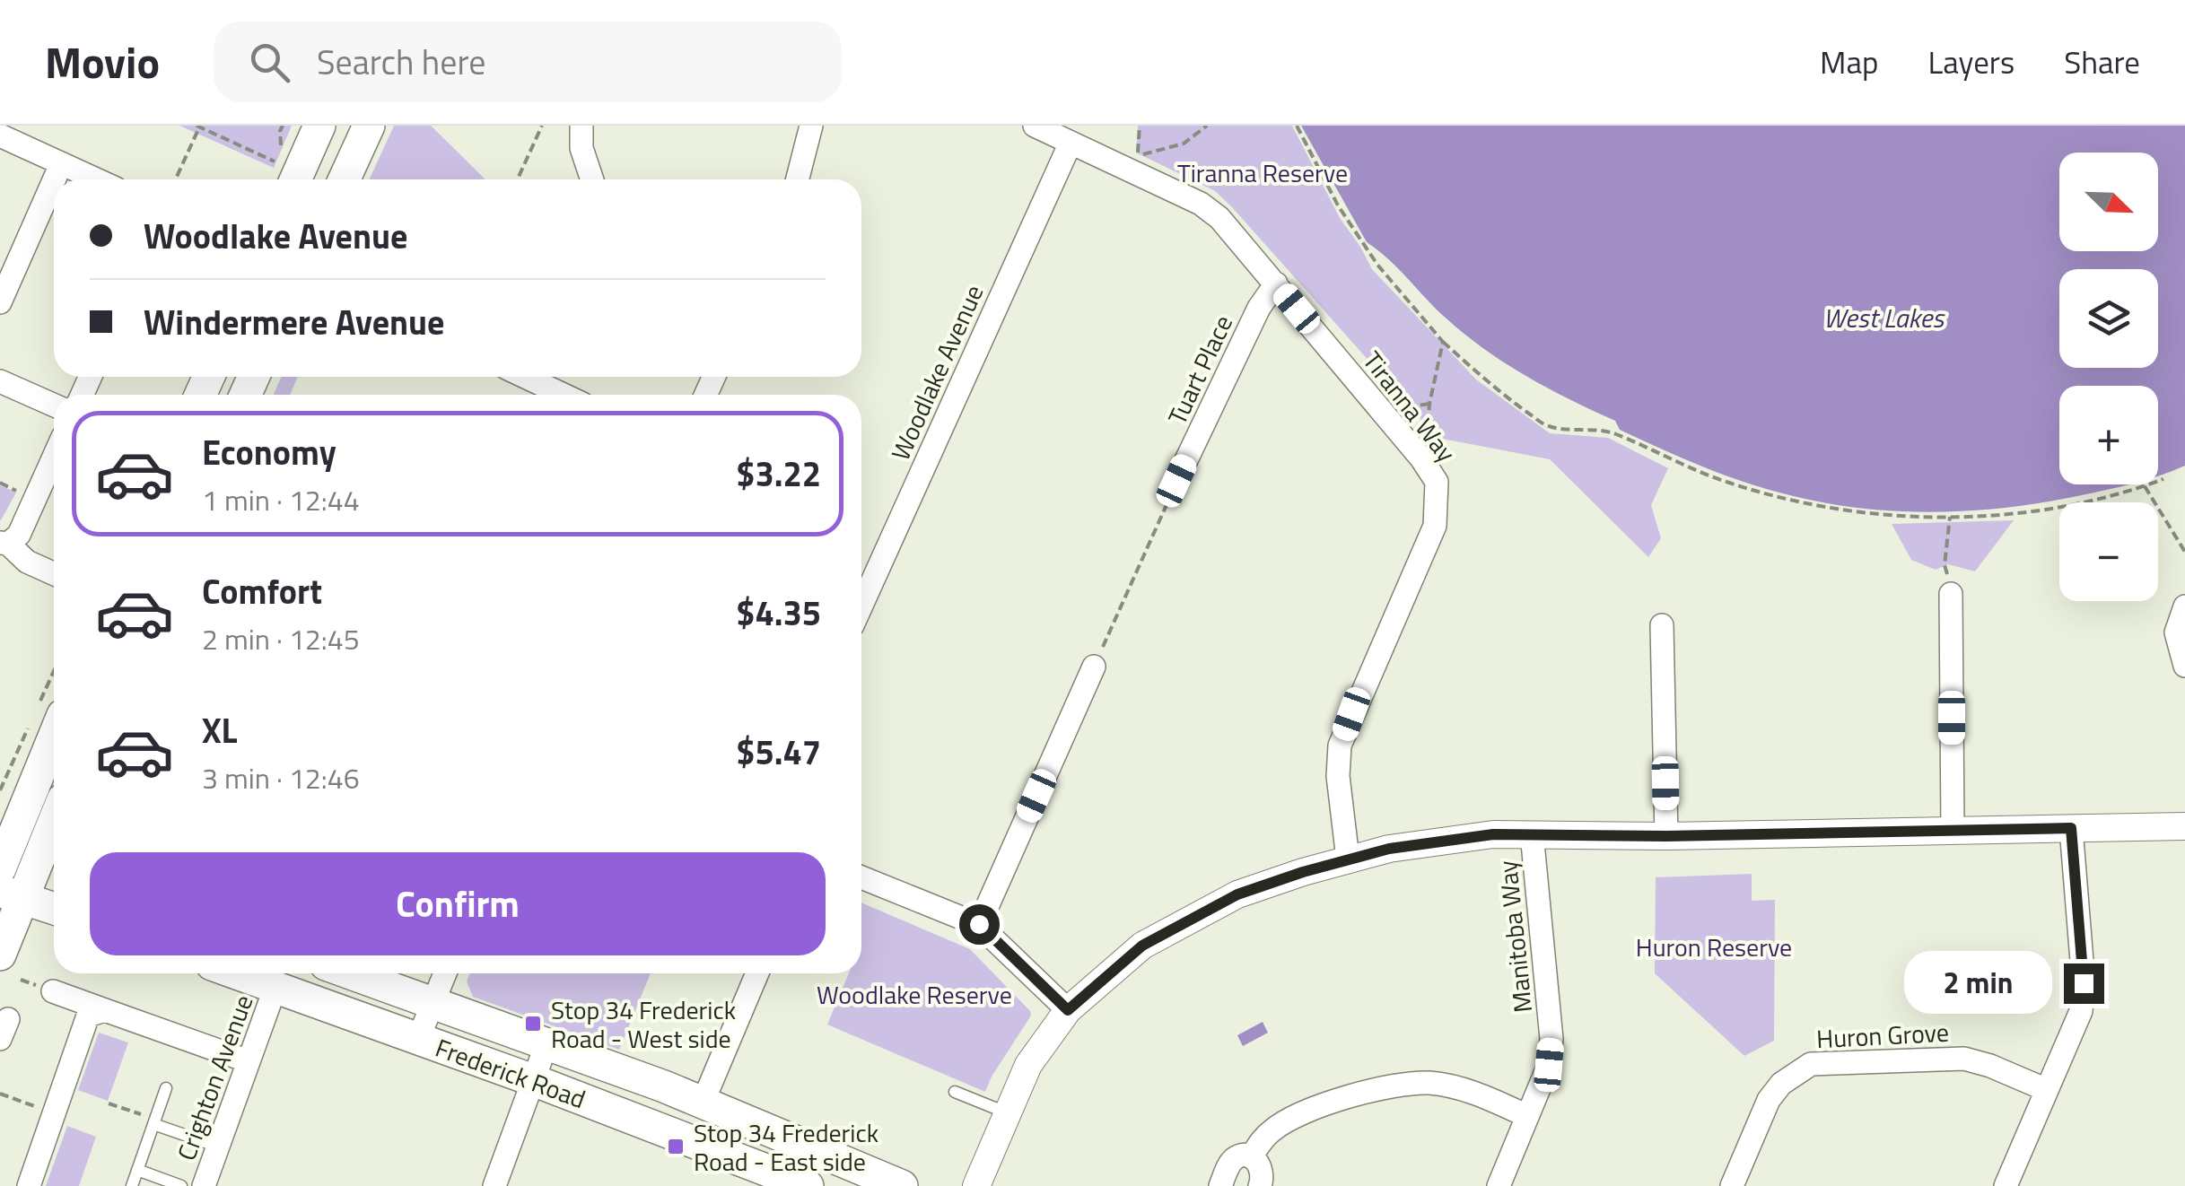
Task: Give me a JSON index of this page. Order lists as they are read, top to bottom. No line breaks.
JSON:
{"streets":{"main road":["Frederick Road"],"street":["Tuart Place","Woodlake Avenue","Tiranna Way","Manitoba Way","Huron Grove","Crighton Avenue"]},"crossings":[["Tuart Place","Tiranna Way"],["Woodlake Avenue","Tiranna Way"],["Frederick Road","Crighton Avenue"]],"water":["West Lakes"],"parks":["Tiranna Reserve","Huron Reserve","Woodlake Reserve"],"places":{"transit":["Stop 34 Frederick Road - West side","Stop 34 Frederick Road - East side"]},"north":"bottom right","page":{"header":"Movio","search":"Search here","nav":["Map","Layers","Share"],"map_buttons":["+","−"],"banner":["Woodlake Avenue","Windermere Avenue"],"list":[{"name":"Economy","note":"1 min · 12:44","value":"$3.22"},{"name":"Comfort","note":"2 min · 12:45","value":"$4.35"},{"name":"XL","note":"3 min · 12:46","value":"$5.47"}],"buttons":"Confirm","bubble":"2 min"}}
